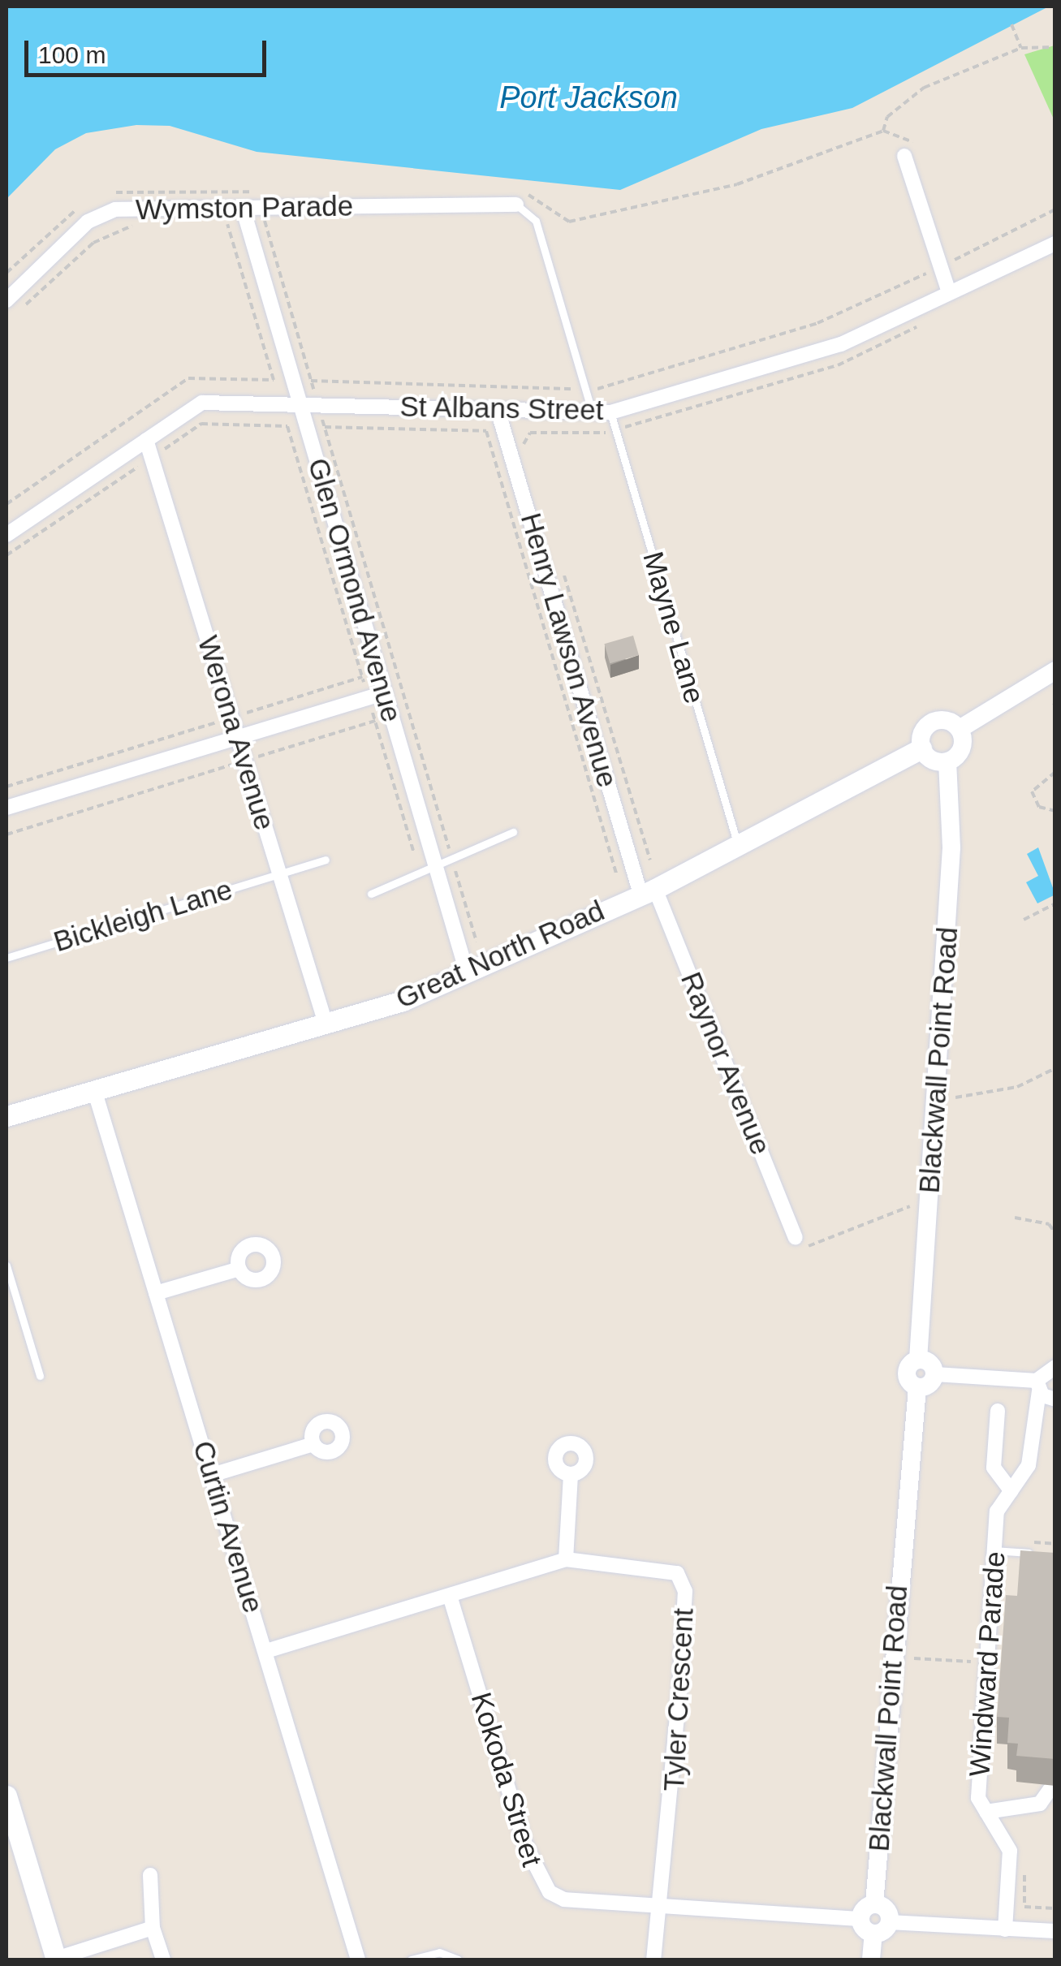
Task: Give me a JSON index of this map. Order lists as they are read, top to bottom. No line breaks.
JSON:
{"streets":{"main road":["Great North Road"],"street":["Wymston Parade","St Albans Street","Glen Ormond Avenue","Henry Lawson Avenue","Werona Avenue","Blackwall Point Road","Raynor Avenue","Curtin Avenue","Windward Parade","Tyler Crescent","Kokoda Street"],"lane":["Mayne Lane","Bickleigh Lane"]},"crossings":[["Wymston Parade","Glen Ormond Avenue"],["St Albans Street","Glen Ormond Avenue"],["St Albans Street","Mayne Lane"],["St Albans Street","Henry Lawson Avenue"],["St Albans Street","Werona Avenue"],["Glen Ormond Avenue","Great North Road"],["Mayne Lane","Great North Road"],["Henry Lawson Avenue","Great North Road"],["Henry Lawson Avenue","Raynor Avenue"],["Werona Avenue","Bickleigh Lane"],["Werona Avenue","Great North Road"],["Great North Road","Blackwall Point Road"],["Great North Road","Raynor Avenue"],["Great North Road","Curtin Avenue"],["Curtin Avenue","Tyler Crescent"],["Tyler Crescent","Kokoda Street"]],"water":["Port Jackson"],"scale_bar":"100 m"}
